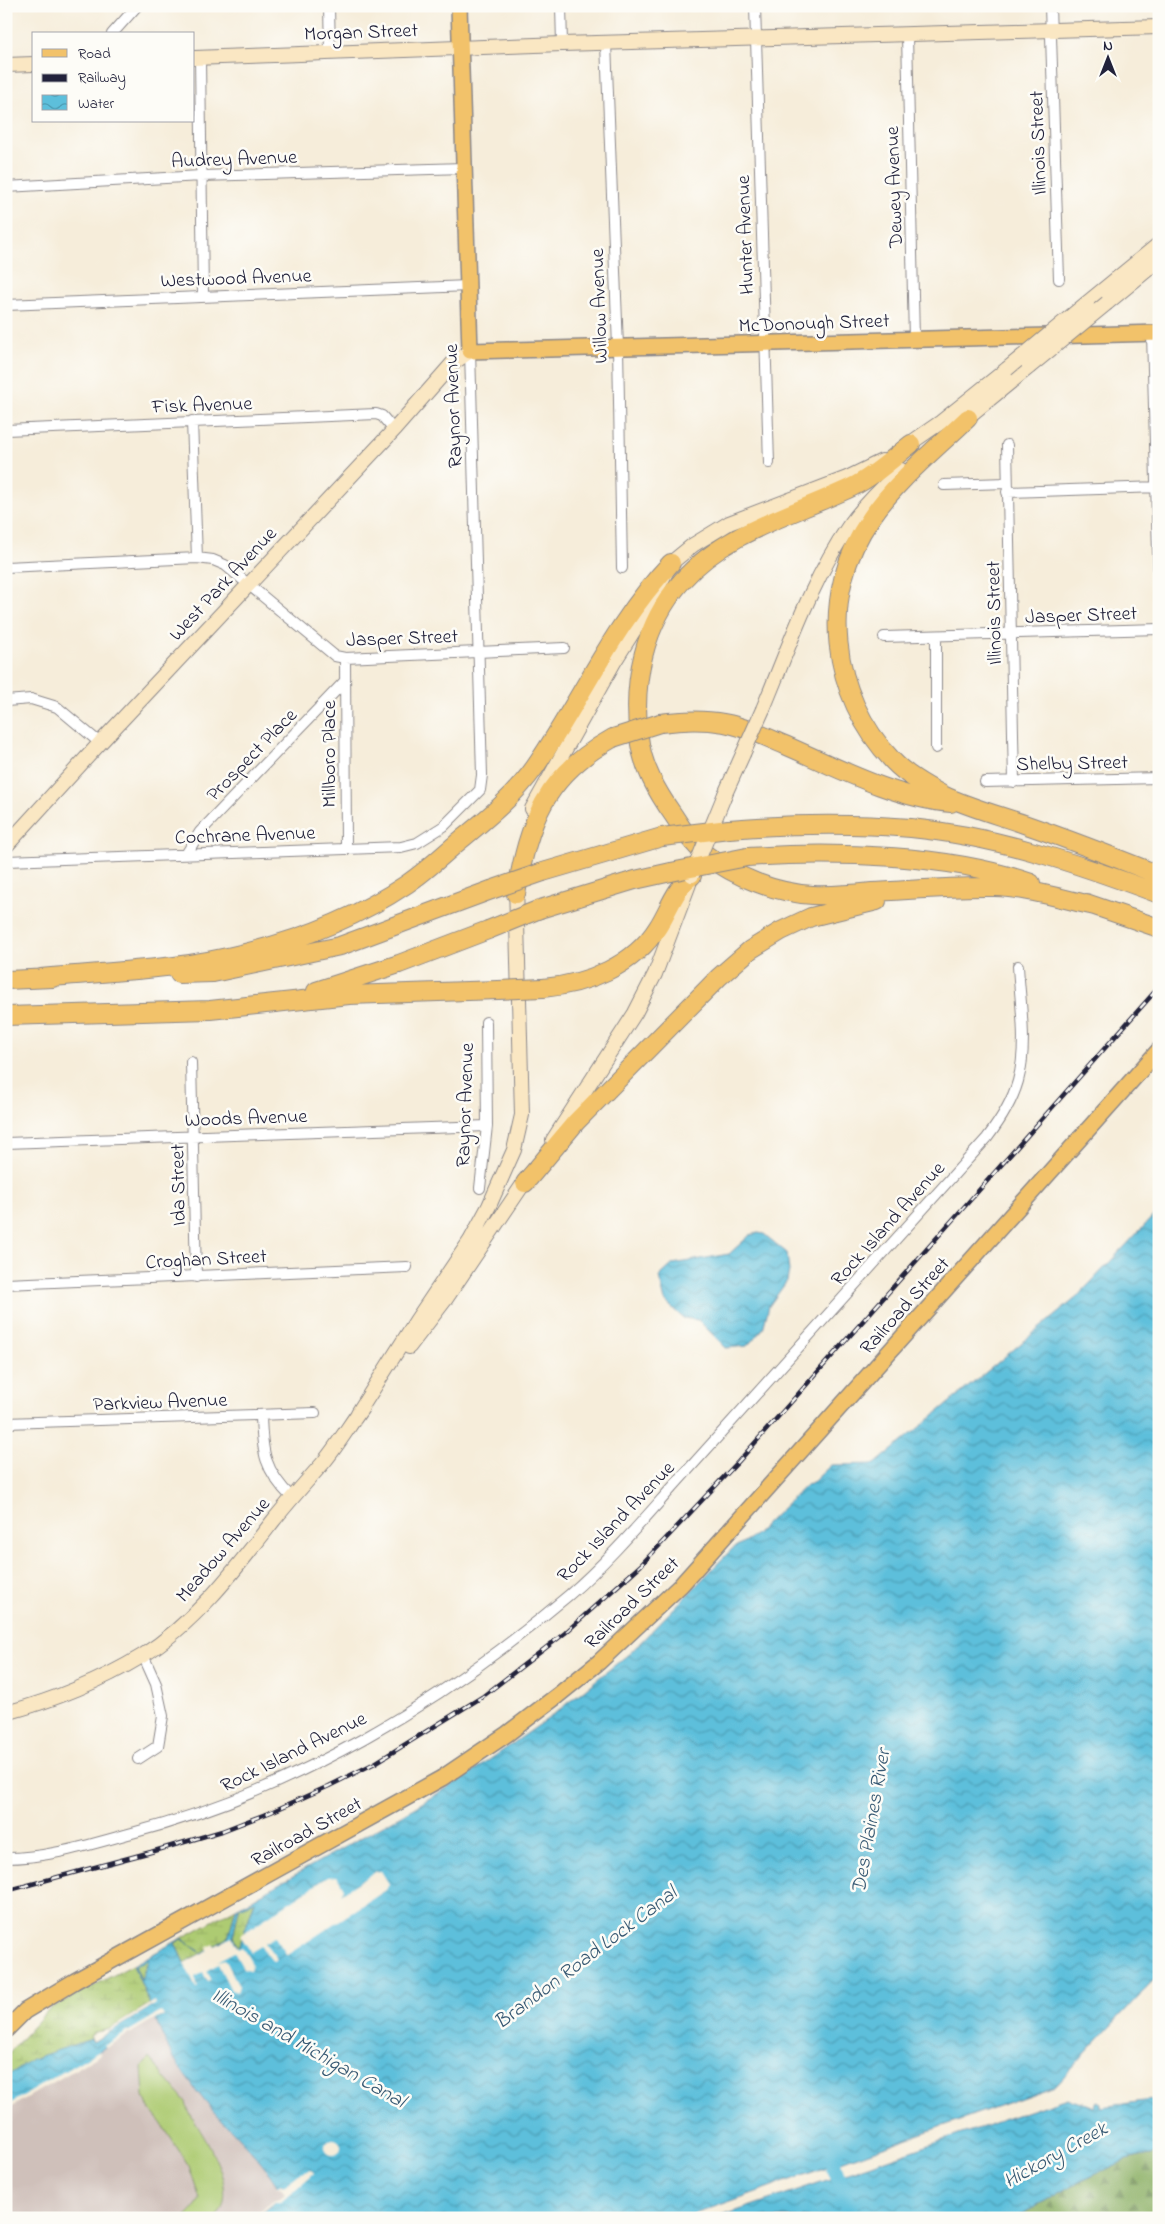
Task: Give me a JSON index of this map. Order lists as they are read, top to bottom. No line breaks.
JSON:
{"streets":{"main road":["McDonough Street","Raynor Avenue","Railroad Street"],"street":["Morgan Street","Illinois Street","Audrey Avenue","Dewey Avenue","Hunter Avenue","Westwood Avenue","Willow Avenue","Fisk Avenue","West Park Avenue","Jasper Street","Prospect Place","Millboro Place","Shelby Street","Cochrane Avenue","Woods Avenue","Ida Street","Rock Island Avenue","Croghan Street","Parkview Avenue","Meadow Avenue"]},"crossings":[["Morgan Street","Illinois Street"],["Morgan Street","Dewey Avenue"],["Morgan Street","Hunter Avenue"],["Morgan Street","Willow Avenue"],["Morgan Street","Raynor Avenue"],["Illinois Street","Jasper Street"],["Illinois Street","Shelby Street"],["Audrey Avenue","Raynor Avenue"],["Dewey Avenue","McDonough Street"],["Hunter Avenue","McDonough Street"],["Westwood Avenue","Raynor Avenue"],["Willow Avenue","McDonough Street"],["McDonough Street","Raynor Avenue"],["McDonough Street","West Park Avenue"],["Fisk Avenue","West Park Avenue"],["Raynor Avenue","West Park Avenue"],["Raynor Avenue","Jasper Street"],["Raynor Avenue","Cochrane Avenue"],["Raynor Avenue","Woods Avenue"],["West Park Avenue","Jasper Street"],["Jasper Street","Millboro Place"],["Prospect Place","Millboro Place"],["Prospect Place","Cochrane Avenue"],["Millboro Place","Cochrane Avenue"],["Woods Avenue","Ida Street"],["Ida Street","Croghan Street"]],"water":["Des Plaines River","Brandon Road Lock Canal","Illinois and Michigan Canal","Hickory Creek"],"legend":["Road","Railway","Water"],"north":"top"}
